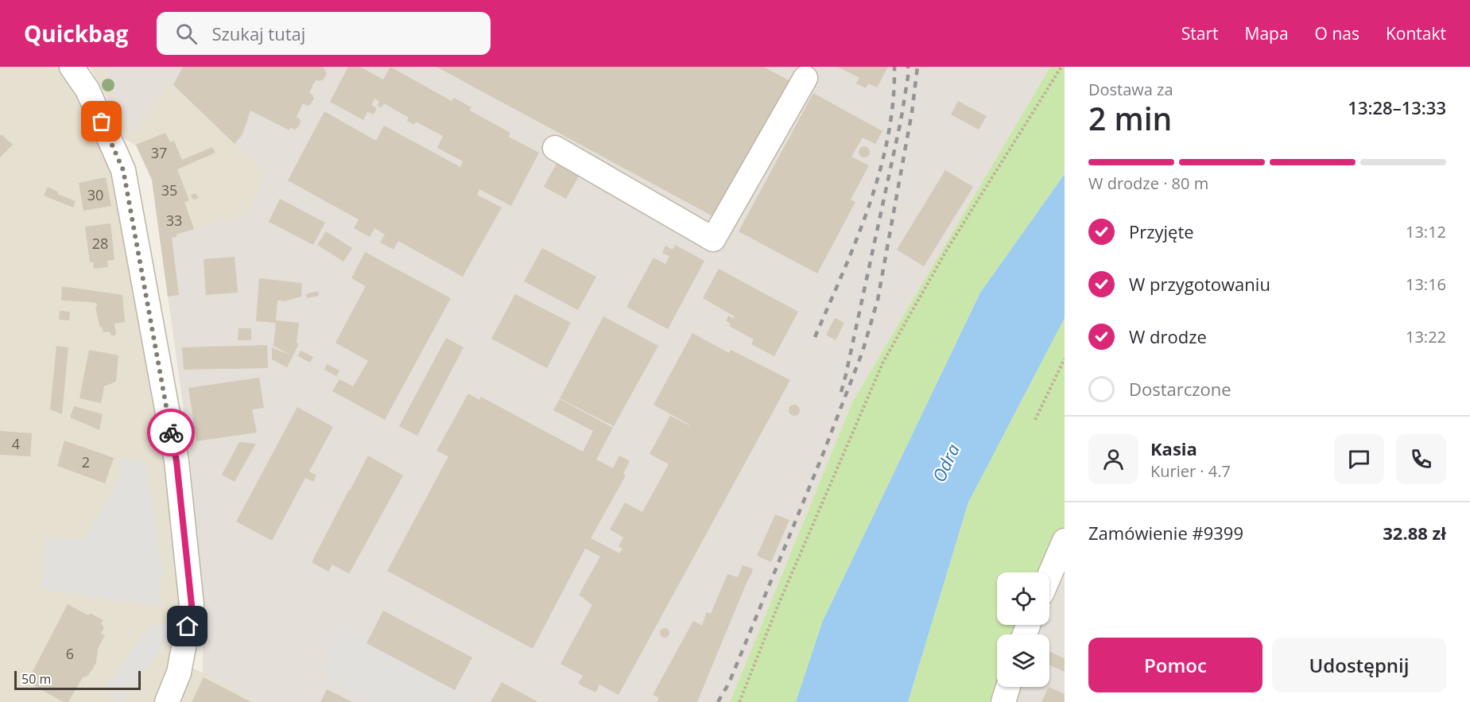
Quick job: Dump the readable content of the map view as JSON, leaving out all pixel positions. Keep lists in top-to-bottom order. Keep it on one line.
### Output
{"water":["Odra"],"house_numbers":["37","35","30","33","28","4","2","6"],"scale_bar":"50 m","page":{"header":"Quickbag","search":"Szukaj tutaj","nav":["Start","Mapa","O nas","Kontakt"],"heading":["2 min","Dostawa za","13:28–13:33"],"panel":["Kasia","Kurier · 4.7","Zamówienie #9399","32.88 zł"],"bar":"W drodze · 80 m","list":[["Przyjęte","13:12"],["W przygotowaniu","13:16"],["W drodze","13:22"],"Dostarczone"],"buttons":["Pomoc","Udostępnij"],"scale":"50 m"}}
